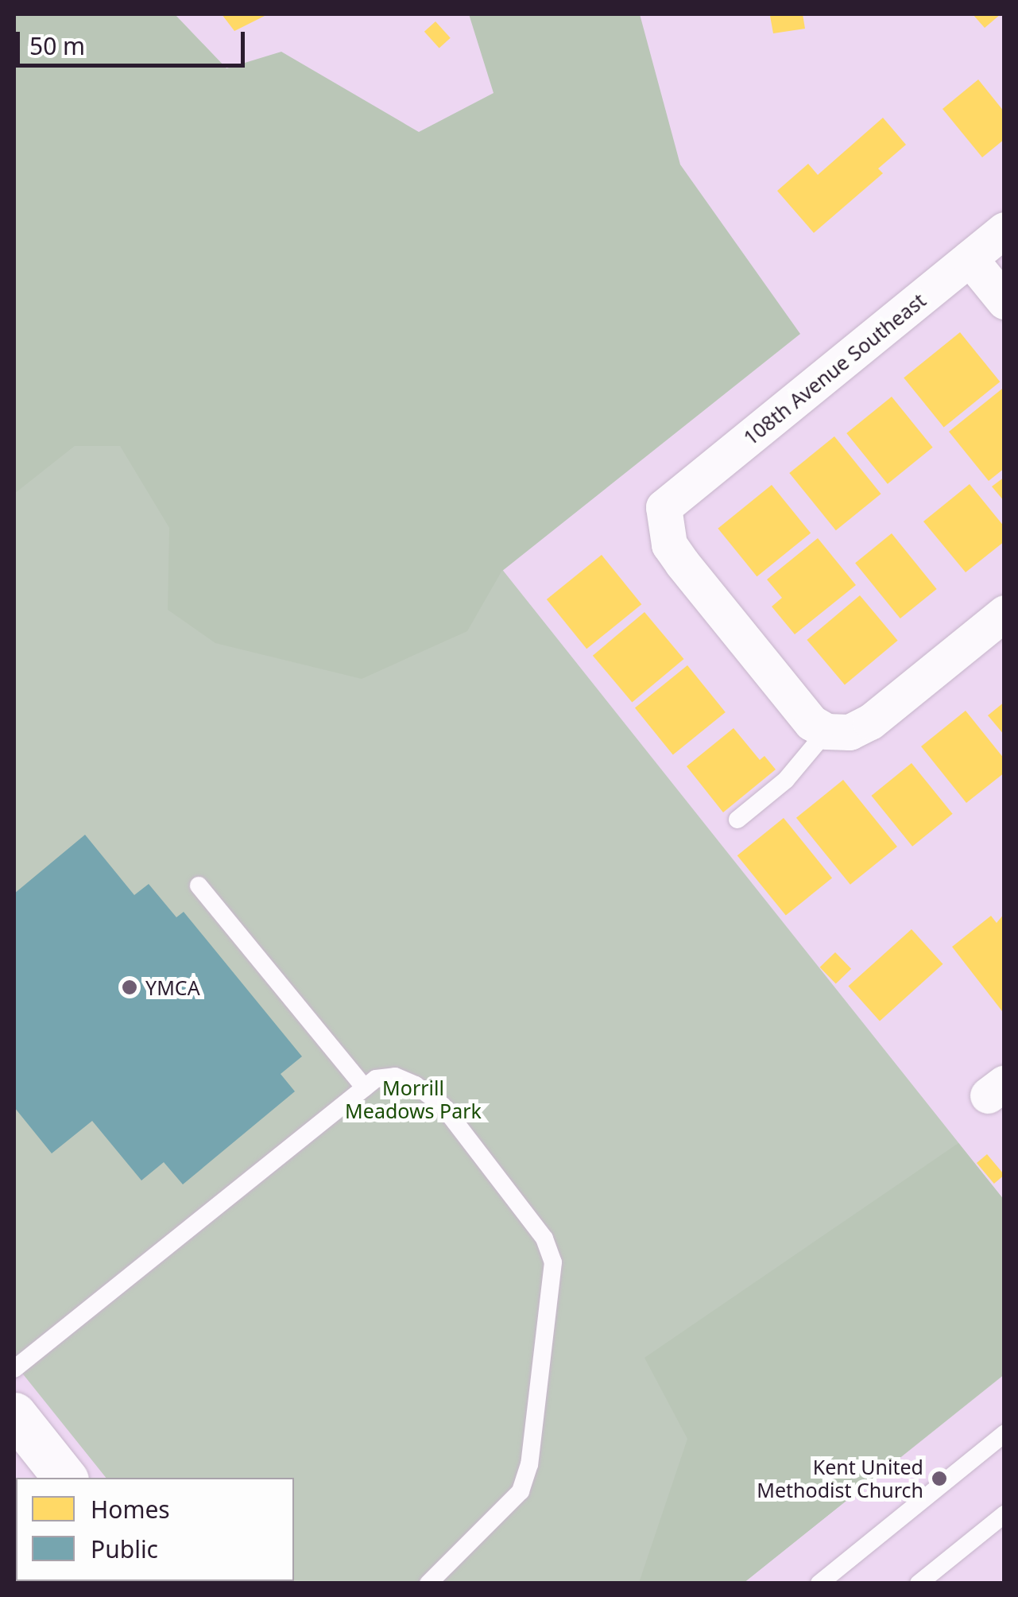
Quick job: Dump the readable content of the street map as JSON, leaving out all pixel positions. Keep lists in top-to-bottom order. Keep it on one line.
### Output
{"streets":{"street":["108th Avenue Southeast"]},"parks":["Morrill Meadows Park"],"places":["YMCA","Kent United Methodist Church"],"legend":["Homes","Public"],"scale_bar":"50 m"}
